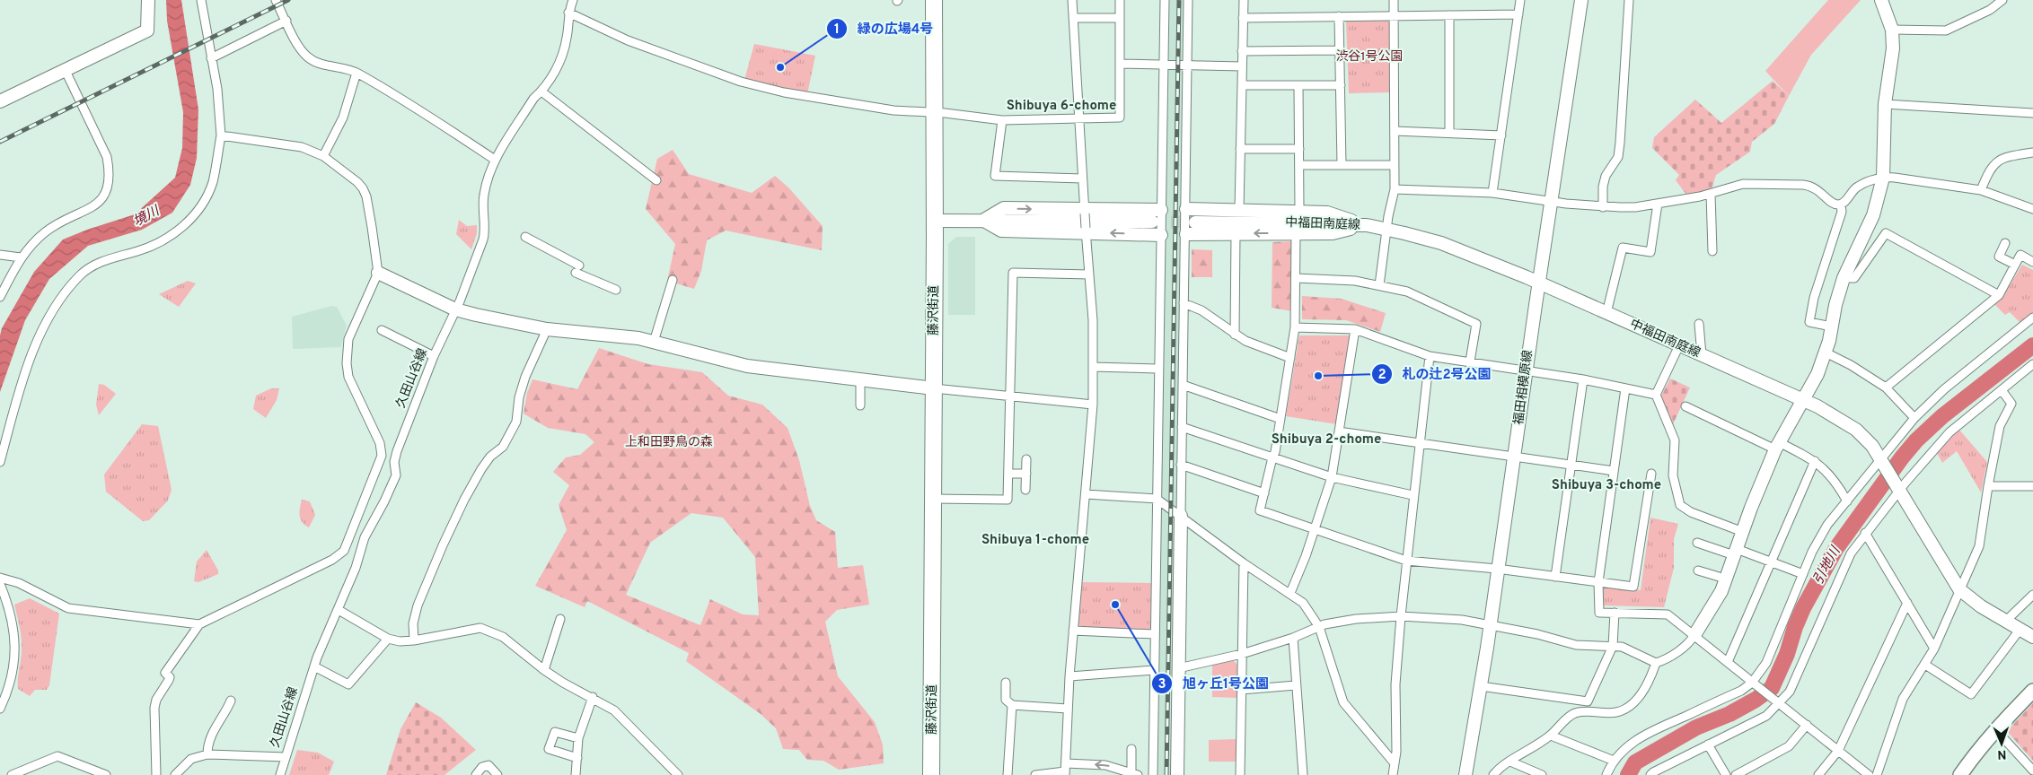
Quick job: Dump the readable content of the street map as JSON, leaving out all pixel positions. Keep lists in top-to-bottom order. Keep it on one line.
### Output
{"streets":{"highway":["藤沢街道"],"street":["中福田南庭線","久田山谷線","福田相模原線"]},"crossings":[["中福田南庭線","福田相模原線"]],"districts":["Shibuya 6-chome","Shibuya 2-chome","Shibuya 3-chome","Shibuya 1-chome"],"water":["境川","引地川"],"parks":["渋谷1号公園","上和田野鳥の森"],"places":["緑の広場4号","札の辻2号公園","旭ヶ丘1号公園"],"north":"bottom"}
